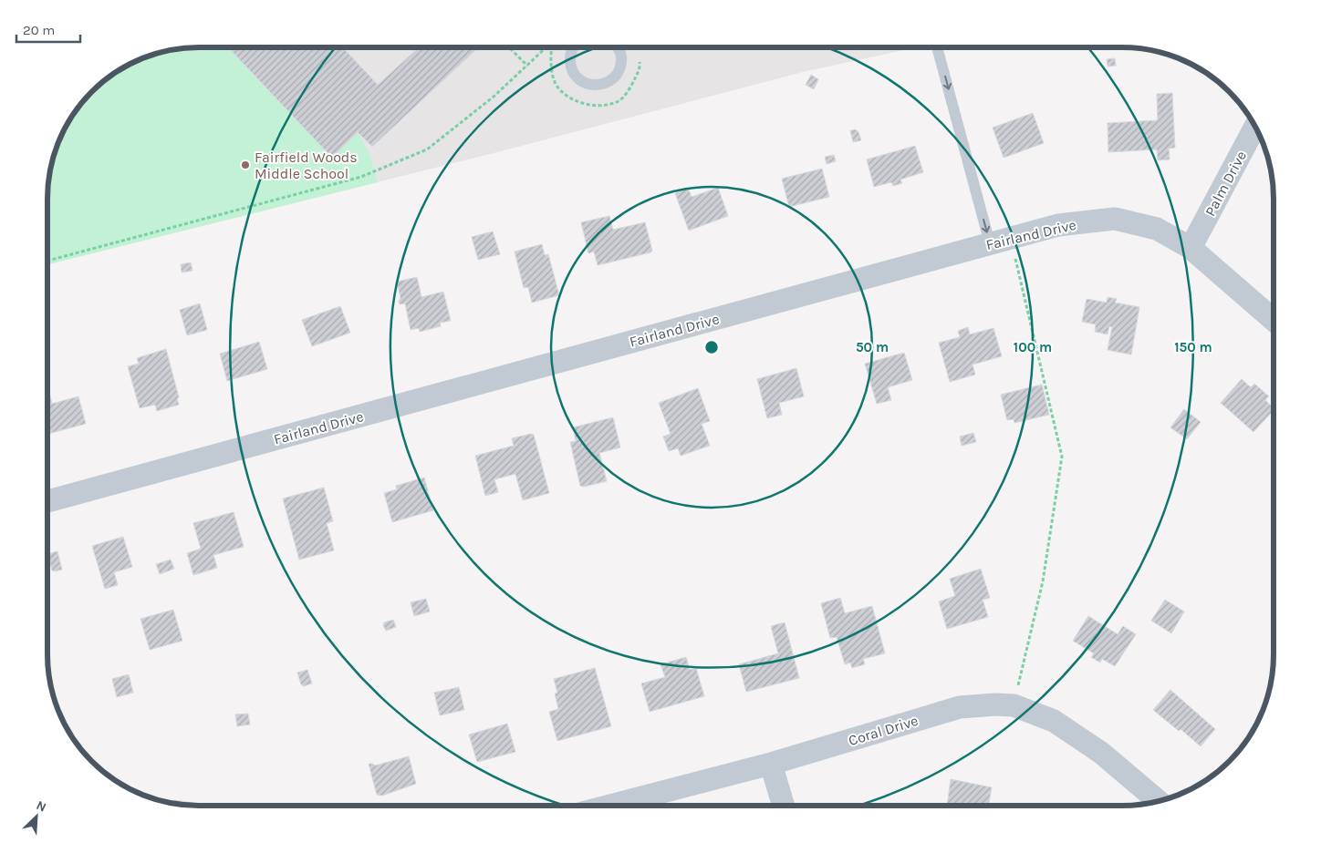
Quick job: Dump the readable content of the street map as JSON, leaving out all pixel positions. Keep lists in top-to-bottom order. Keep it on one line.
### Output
{"streets":{"street":["Palm Drive","Fairland Drive","Coral Drive"]},"crossings":[["Palm Drive","Fairland Drive"]],"places":["Fairfield Woods Middle School"],"scale_bar":"20 m","north":"top right","rings":["50 m","100 m","150 m"]}
